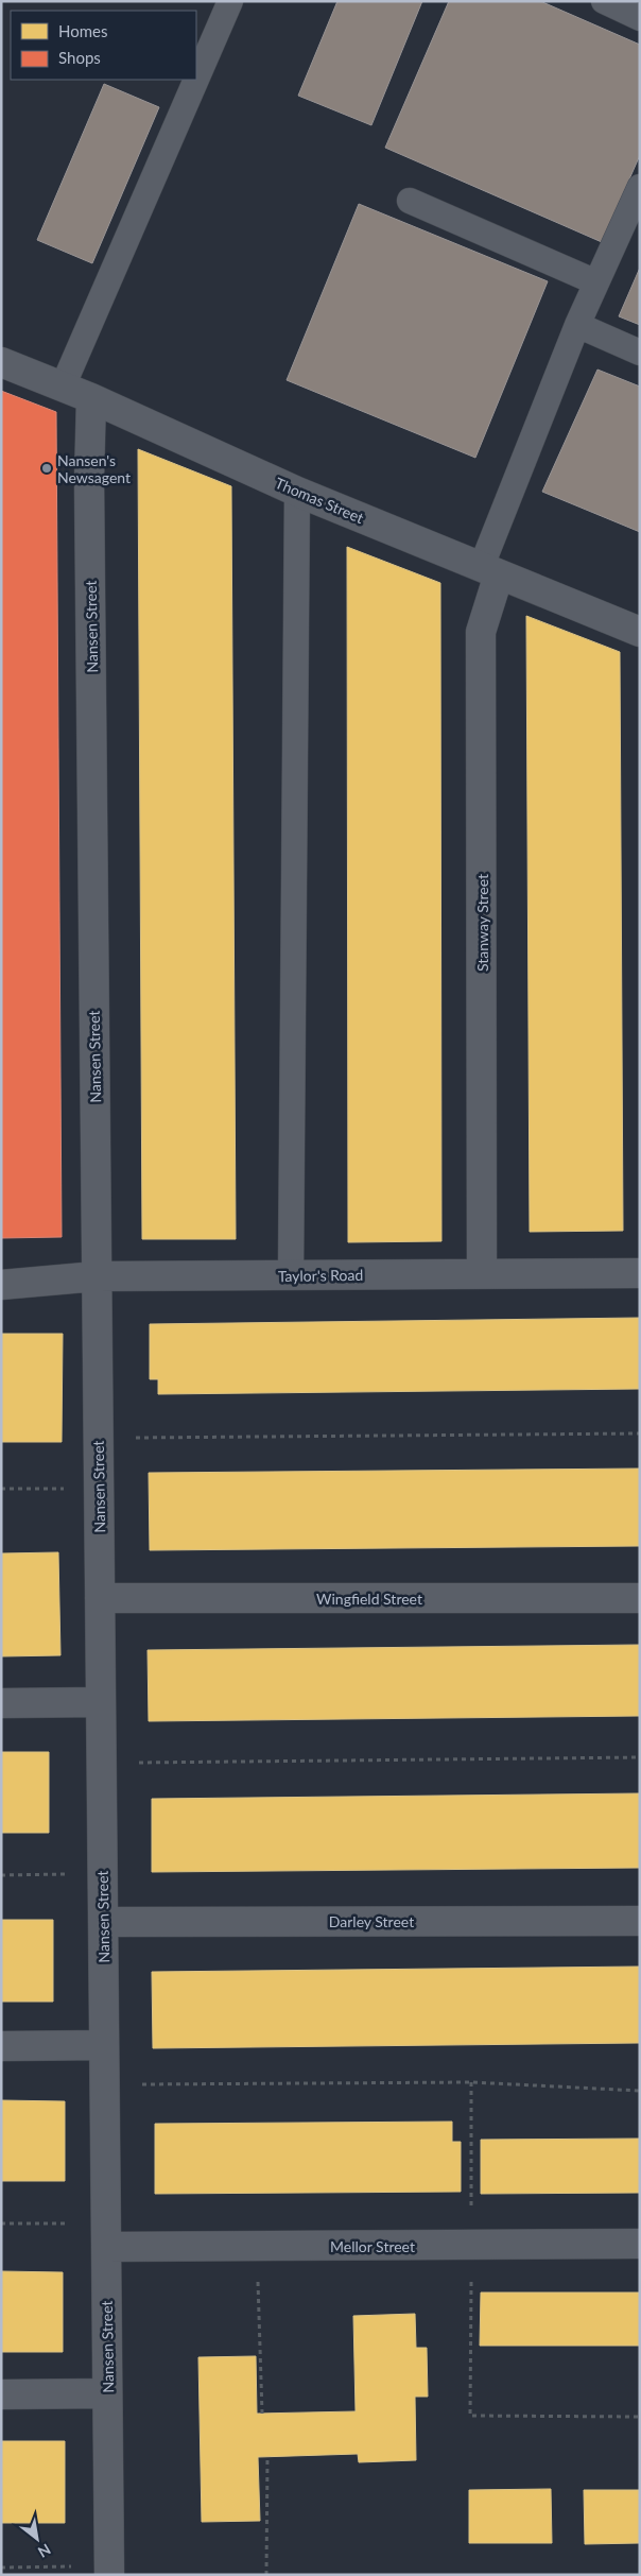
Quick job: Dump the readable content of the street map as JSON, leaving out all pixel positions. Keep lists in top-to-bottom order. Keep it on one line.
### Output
{"streets":{"street":["Thomas Street","Nansen Street","Stanway Street","Taylor's Road","Wingfield Street","Darley Street","Mellor Street"]},"crossings":[["Thomas Street","Nansen Street"],["Thomas Street","Stanway Street"],["Nansen Street","Taylor's Road"],["Nansen Street","Wingfield Street"],["Nansen Street","Darley Street"],["Nansen Street","Mellor Street"],["Stanway Street","Taylor's Road"]],"places":["Nansen's Newsagent"],"legend":["Homes","Shops"],"north":"bottom right"}
